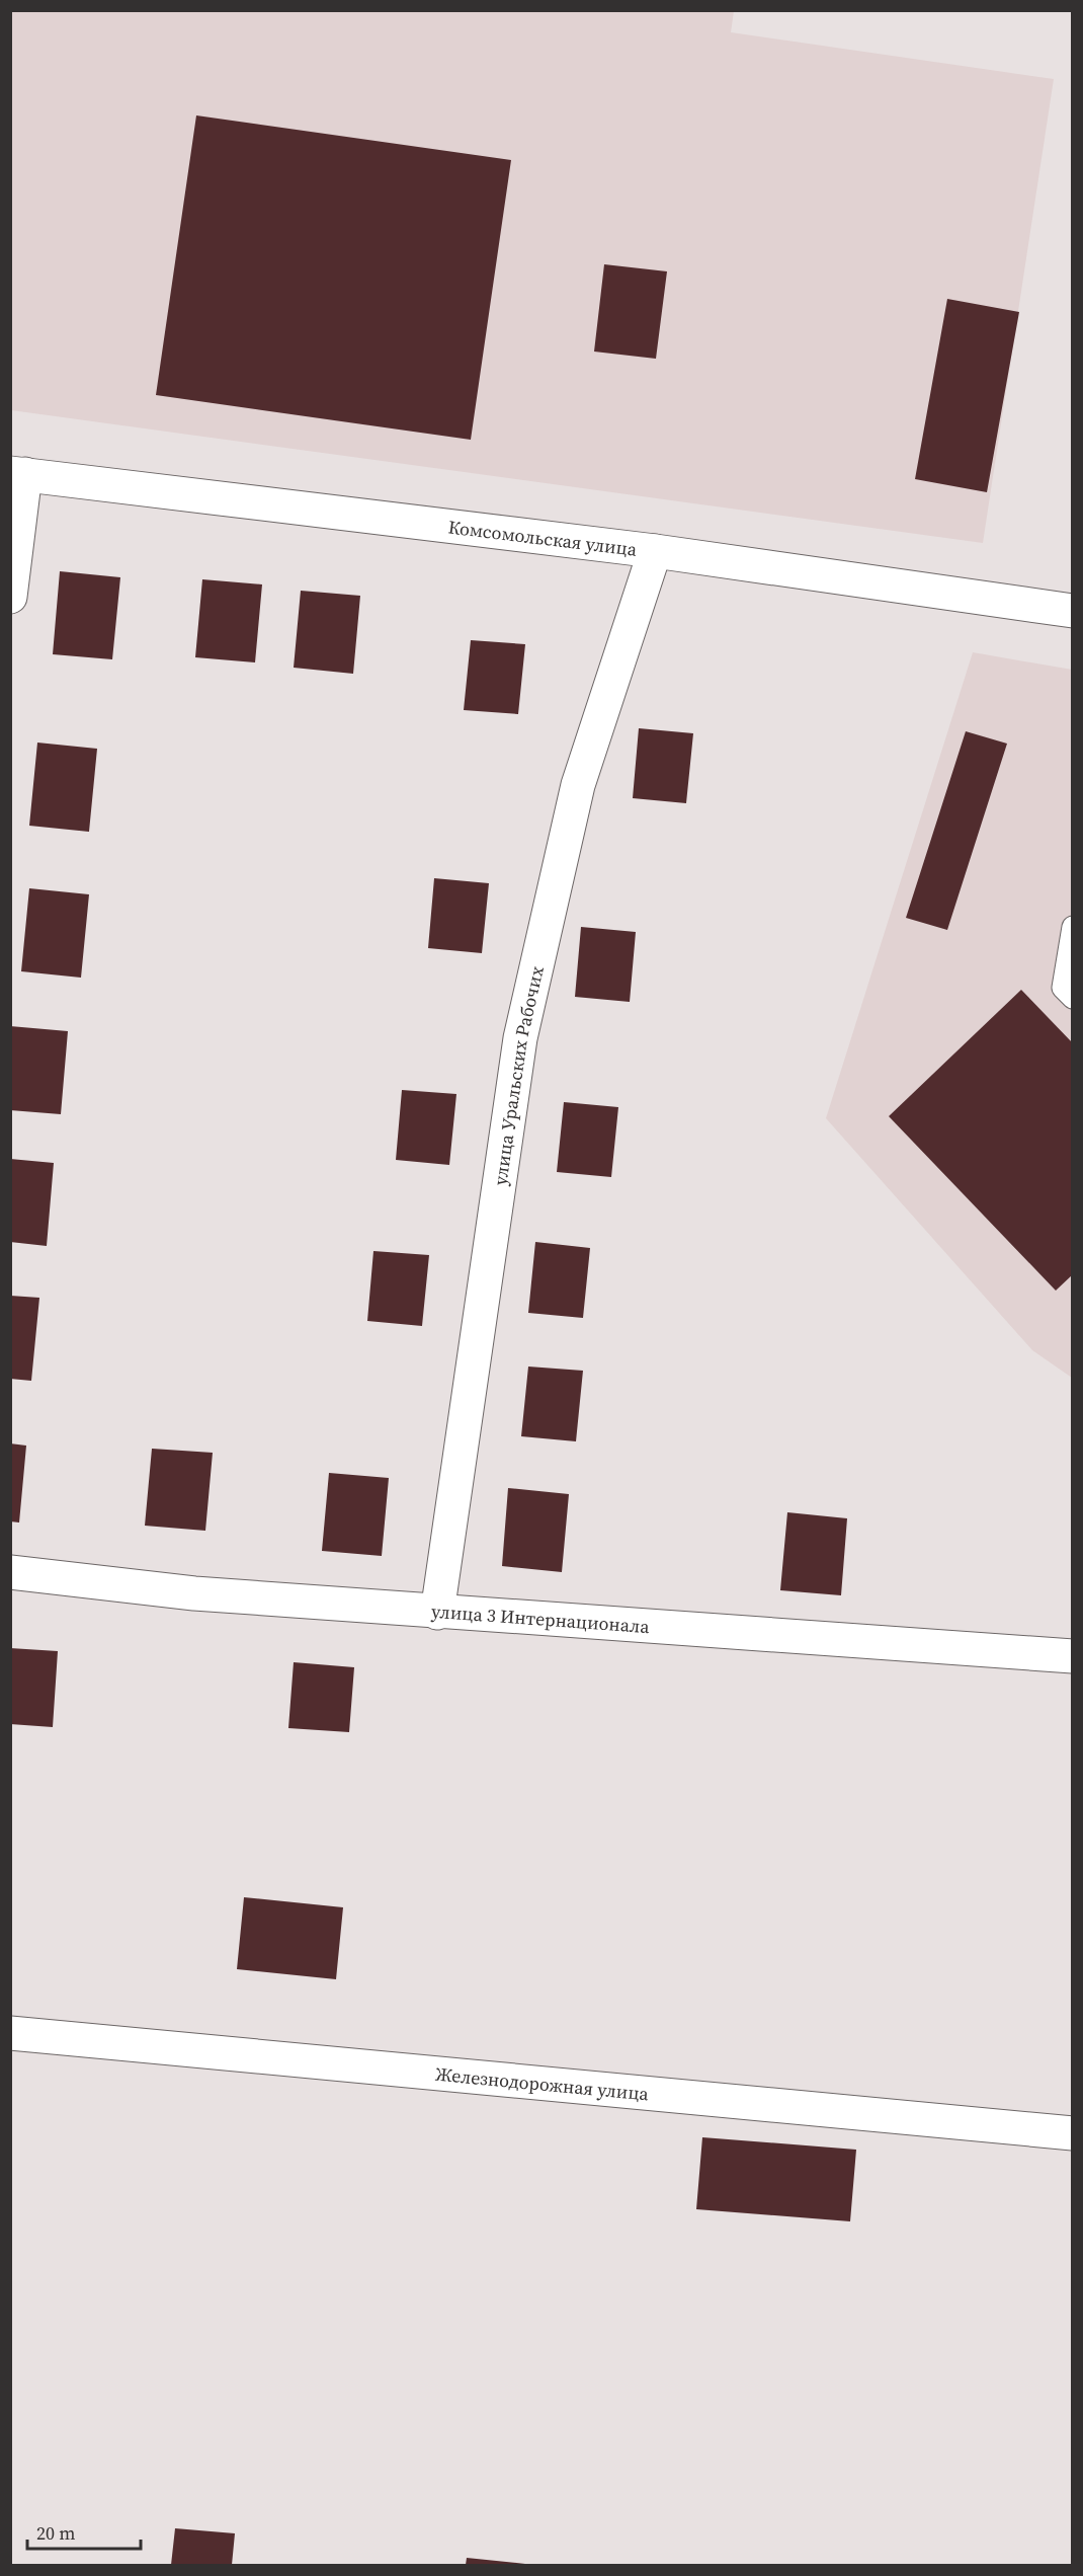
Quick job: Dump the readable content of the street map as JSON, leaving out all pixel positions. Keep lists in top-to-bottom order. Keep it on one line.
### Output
{"streets":{"street":["Комсомольская улица","улица Уральских Рабочих","улица 3 Интернационала","Железнодорожная улица"]},"crossings":[["Комсомольская улица","улица Уральских Рабочих"],["улица Уральских Рабочих","улица 3 Интернационала"]],"scale_bar":"20 m"}
